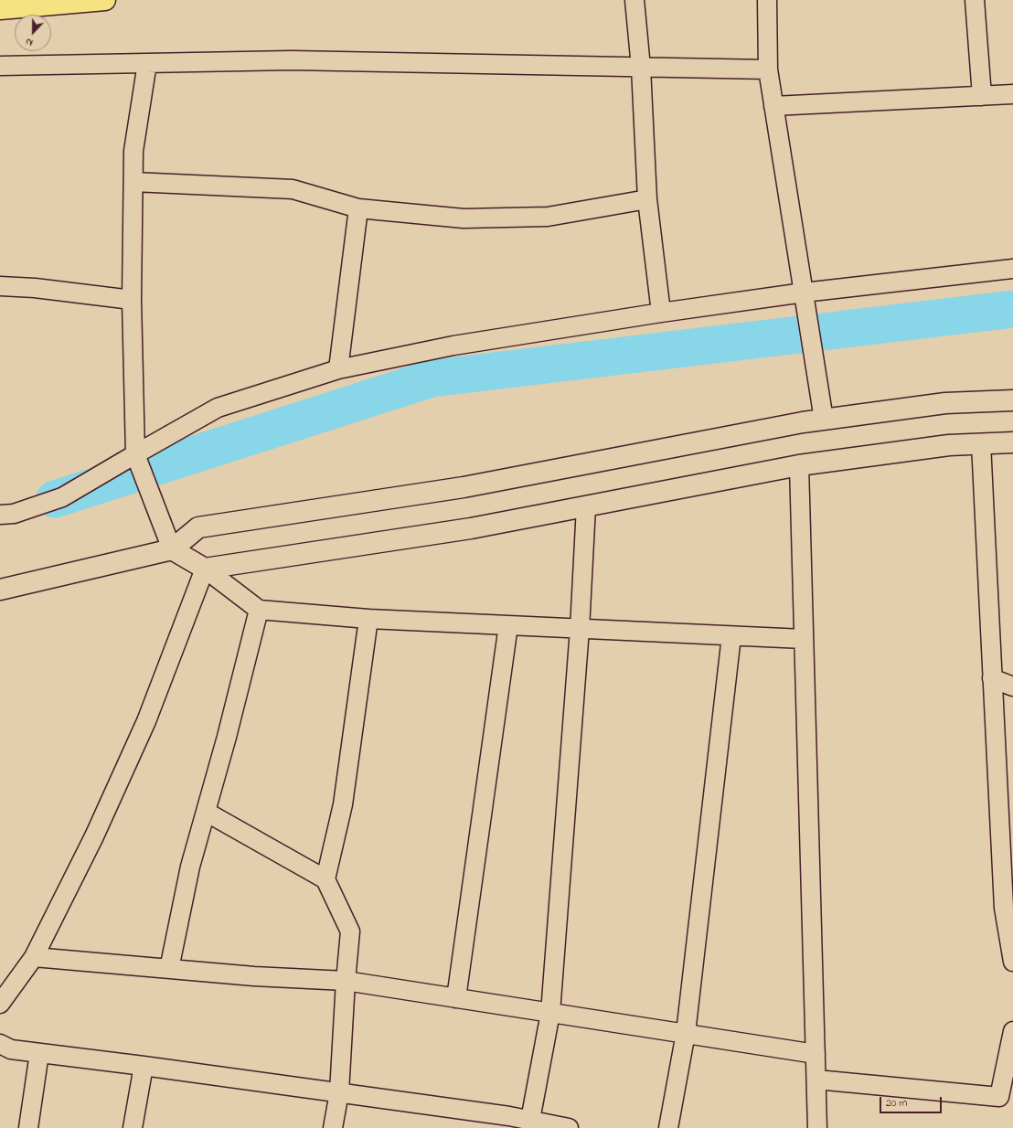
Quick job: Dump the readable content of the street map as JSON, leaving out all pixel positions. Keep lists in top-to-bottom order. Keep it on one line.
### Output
{"scale_bar":"20 m","north":"bottom"}
